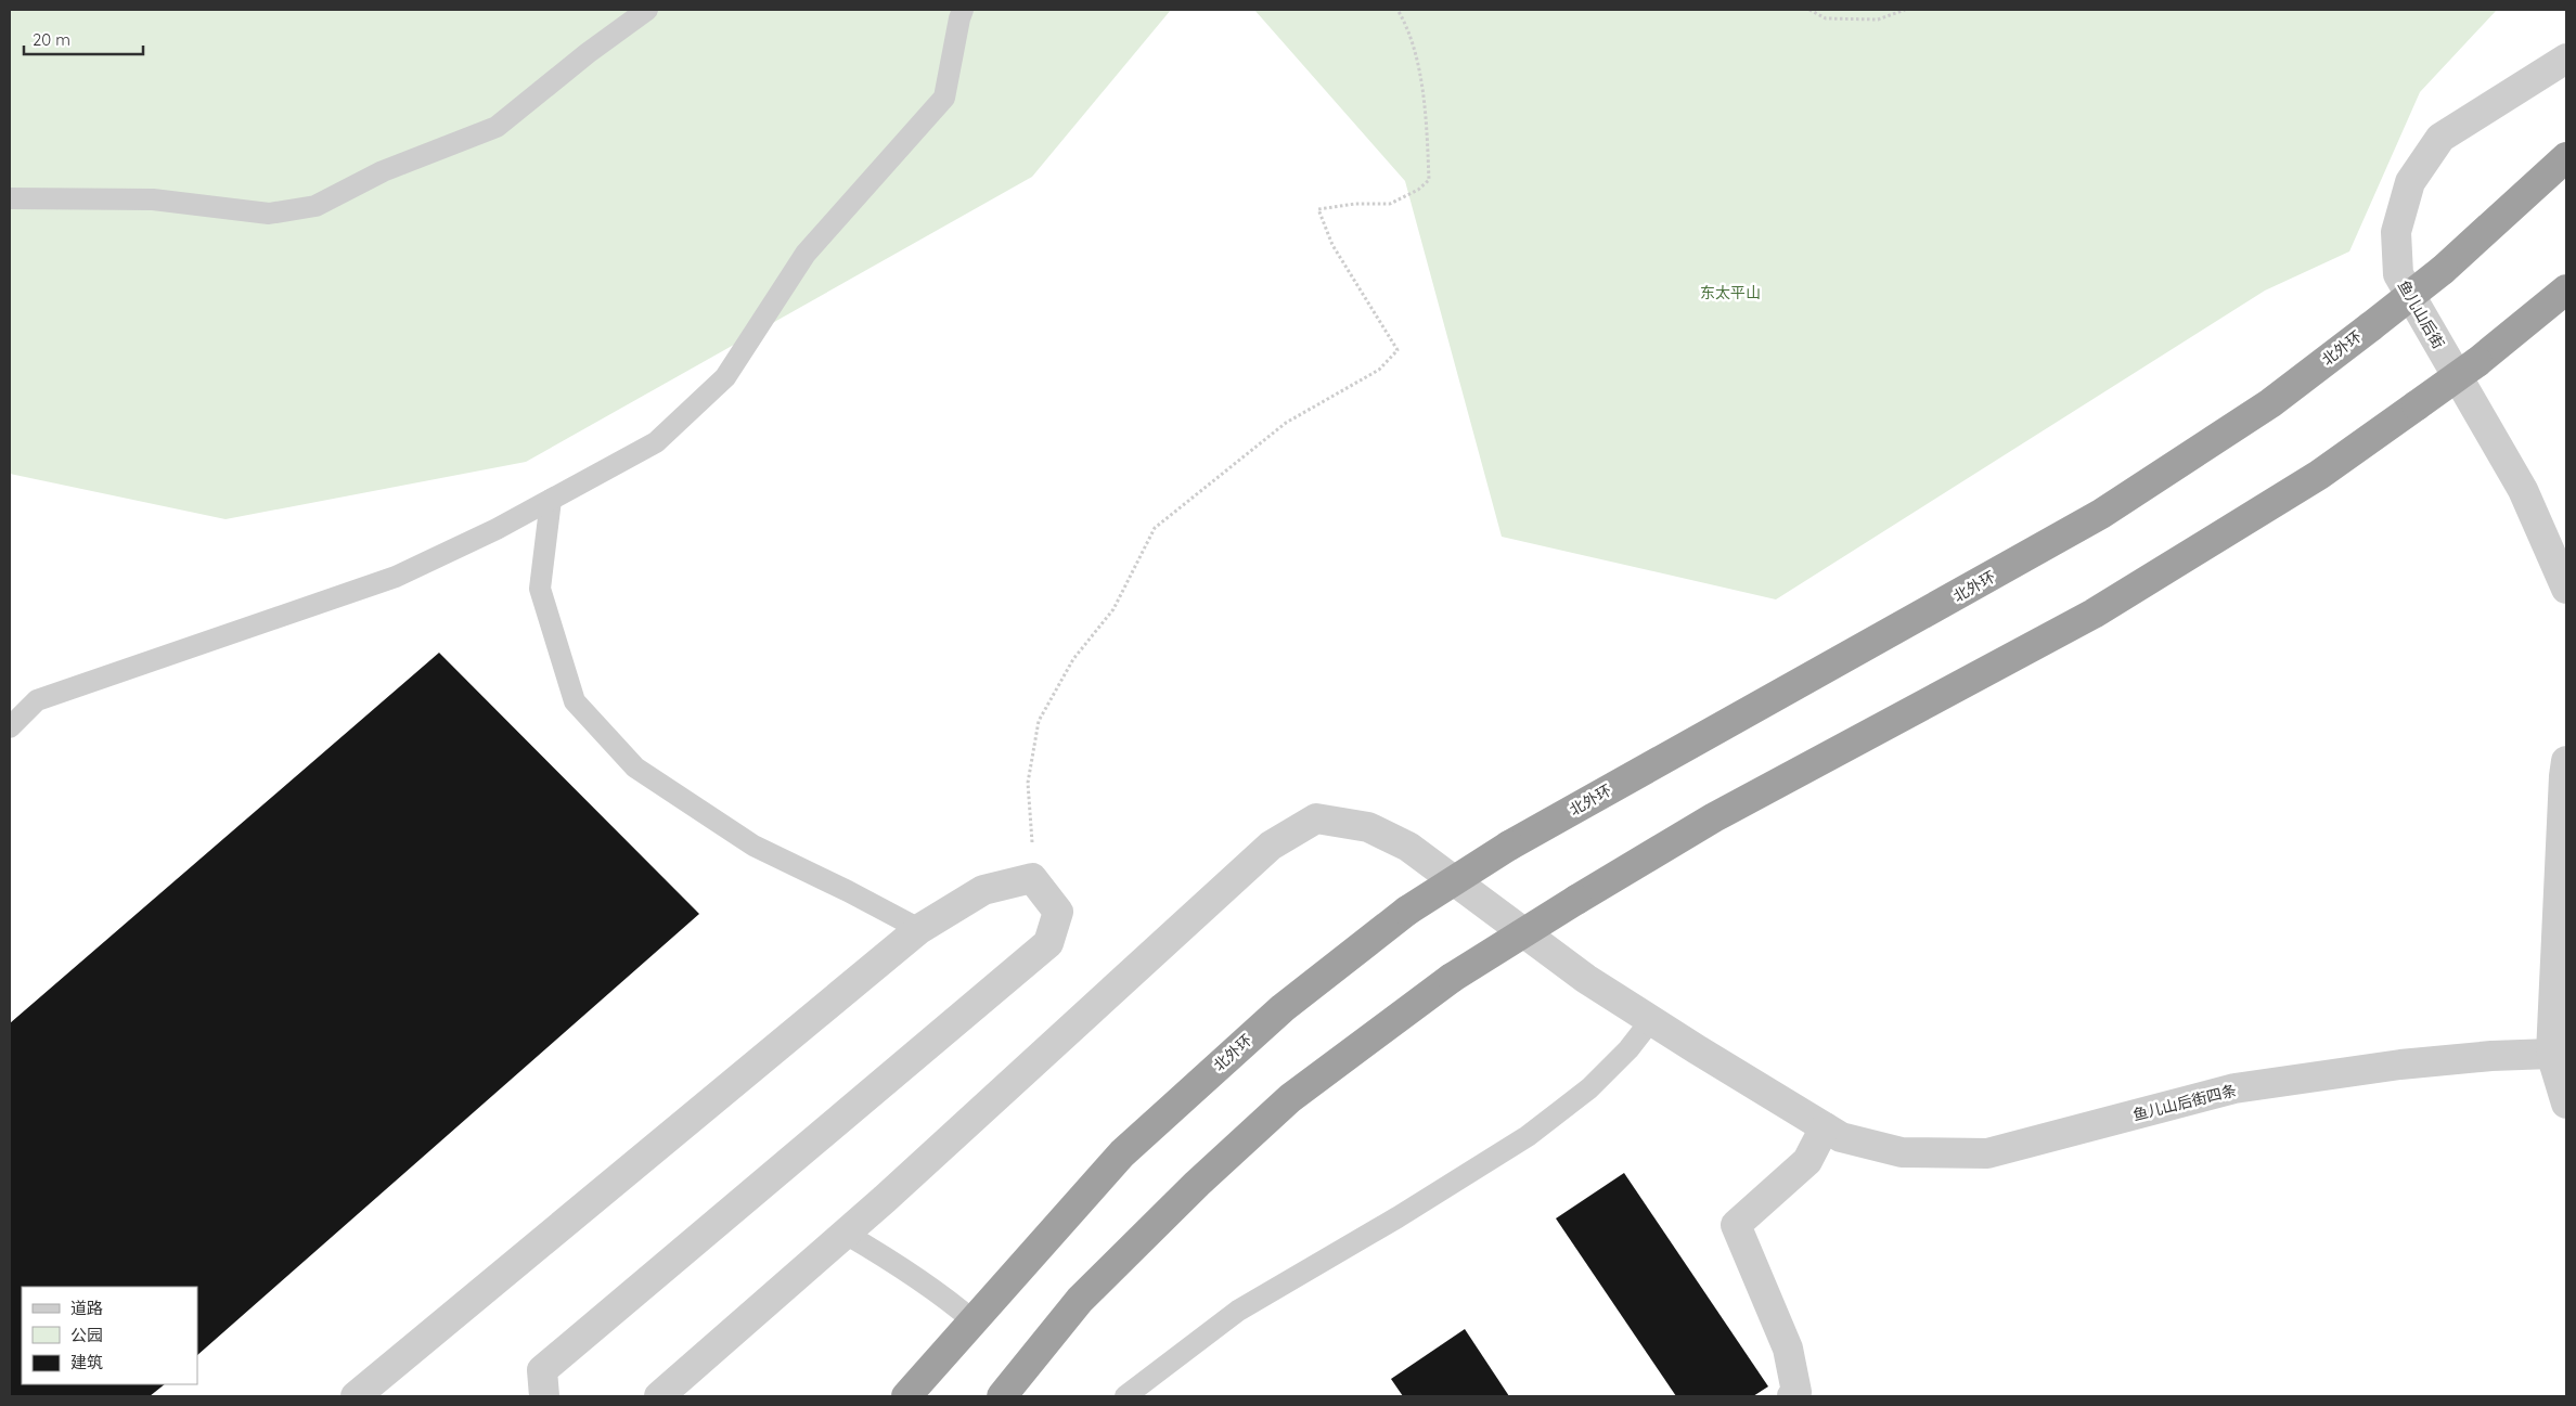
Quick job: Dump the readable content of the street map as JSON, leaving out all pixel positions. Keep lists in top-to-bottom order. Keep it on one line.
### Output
{"streets":{"highway":["北外环"],"street":["鱼儿山后街","鱼儿山后街四条"]},"parks":["东太平山"],"legend":["道路","公园","建筑"],"scale_bar":"20 m"}
